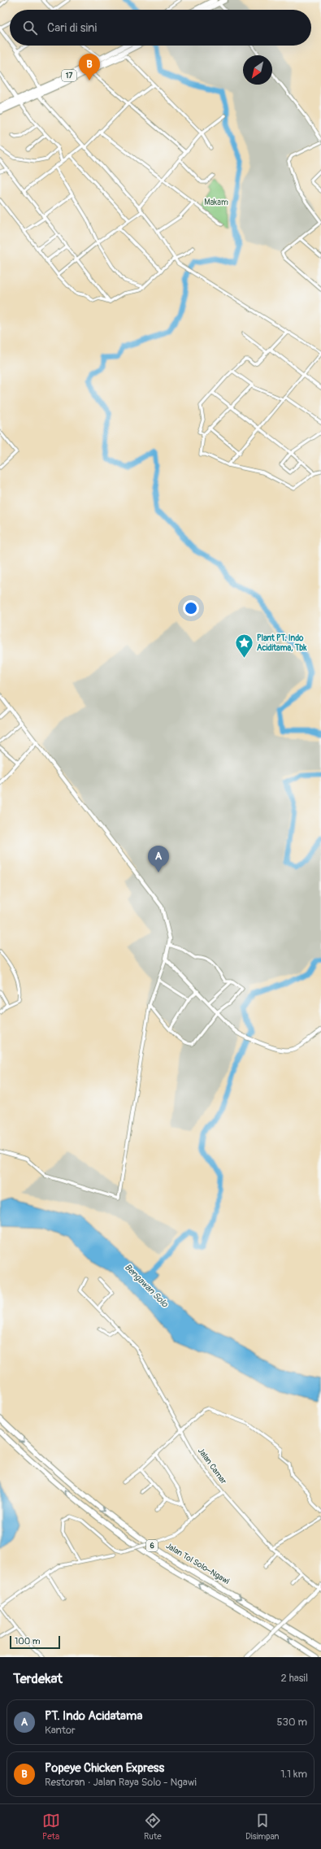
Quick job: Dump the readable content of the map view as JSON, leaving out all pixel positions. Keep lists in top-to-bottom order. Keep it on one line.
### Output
{"streets":{"highway":["17","6","Jalan Tol Solo–Ngawi"],"street":["Jalan Camar"]},"water":["Bengawan Solo"],"parks":["Makam"],"places":{"place":["Plant PT. Indo Aciditama, Tbk"]},"scale_bar":"100 m","north":"bottom left","page":{"search":"Cari di sini","pins":["B","A"],"scale":"100 m","heading":["Terdekat","2 hasil"],"list":[{"mark":"A","name":"PT. Indo Acidatama","note":"Kantor","value":"530 m"},{"mark":"B","name":"Popeye Chicken Express","note":"Restoran · Jalan Raya Solo - Ngawi","value":"1.1 km"}],"nav":["Peta","Rute","Disimpan"]}}
